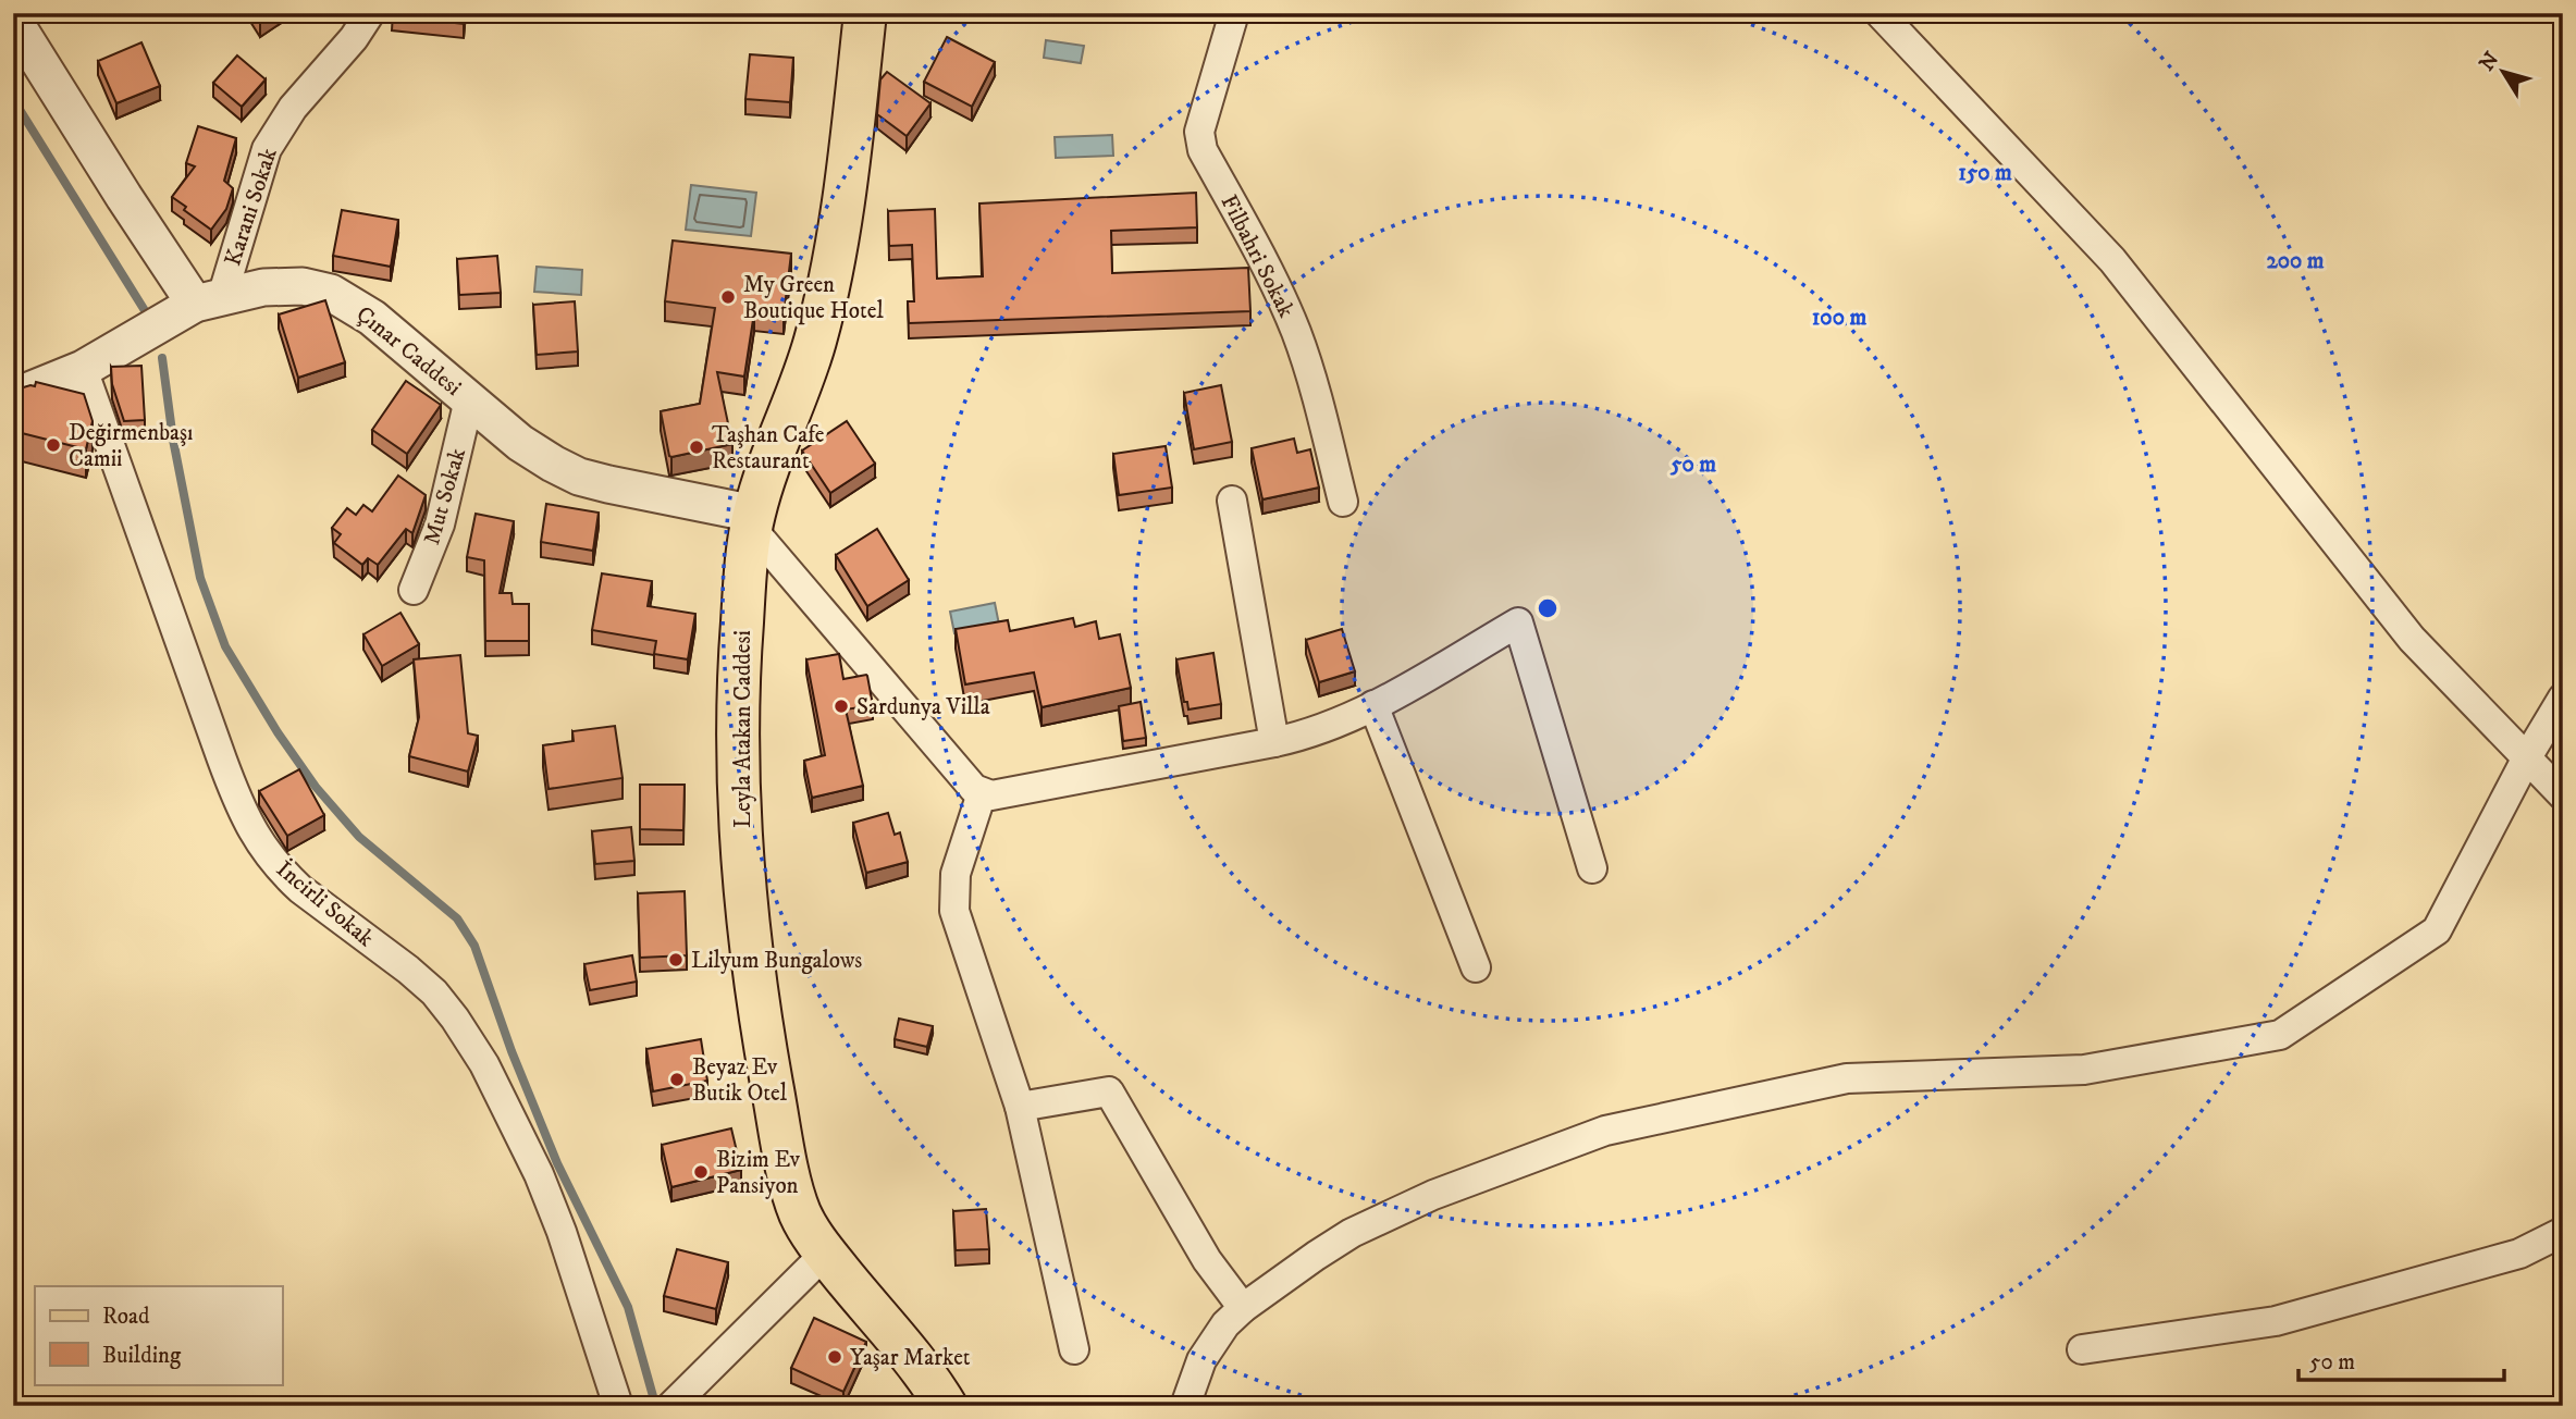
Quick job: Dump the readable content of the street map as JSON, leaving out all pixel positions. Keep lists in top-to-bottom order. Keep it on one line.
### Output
{"streets":{"main road":["Leyla Atakan Caddesi"],"street":["Karani Sokak","Filbahri Sokak","Çınar Caddesi","Mut Sokak","İncirli Sokak"]},"crossings":[["Karani Sokak","Çınar Caddesi"],["Çınar Caddesi","Mut Sokak"],["Çınar Caddesi","Leyla Atakan Caddesi"],["Çınar Caddesi","İncirli Sokak"]],"places":["My Green Boutique Hotel","Değirmenbaşı Camii","Taşhan Cafe Restaurant","Sardunya Villa","Lilyum Bungalows","Beyaz Ev Butik Otel","Bizim Ev Pansiyon","Yaşar Market"],"legend":["Road","Building"],"scale_bar":"50 m","north":"top left","rings":["150 m","200 m","100 m","50 m"]}
